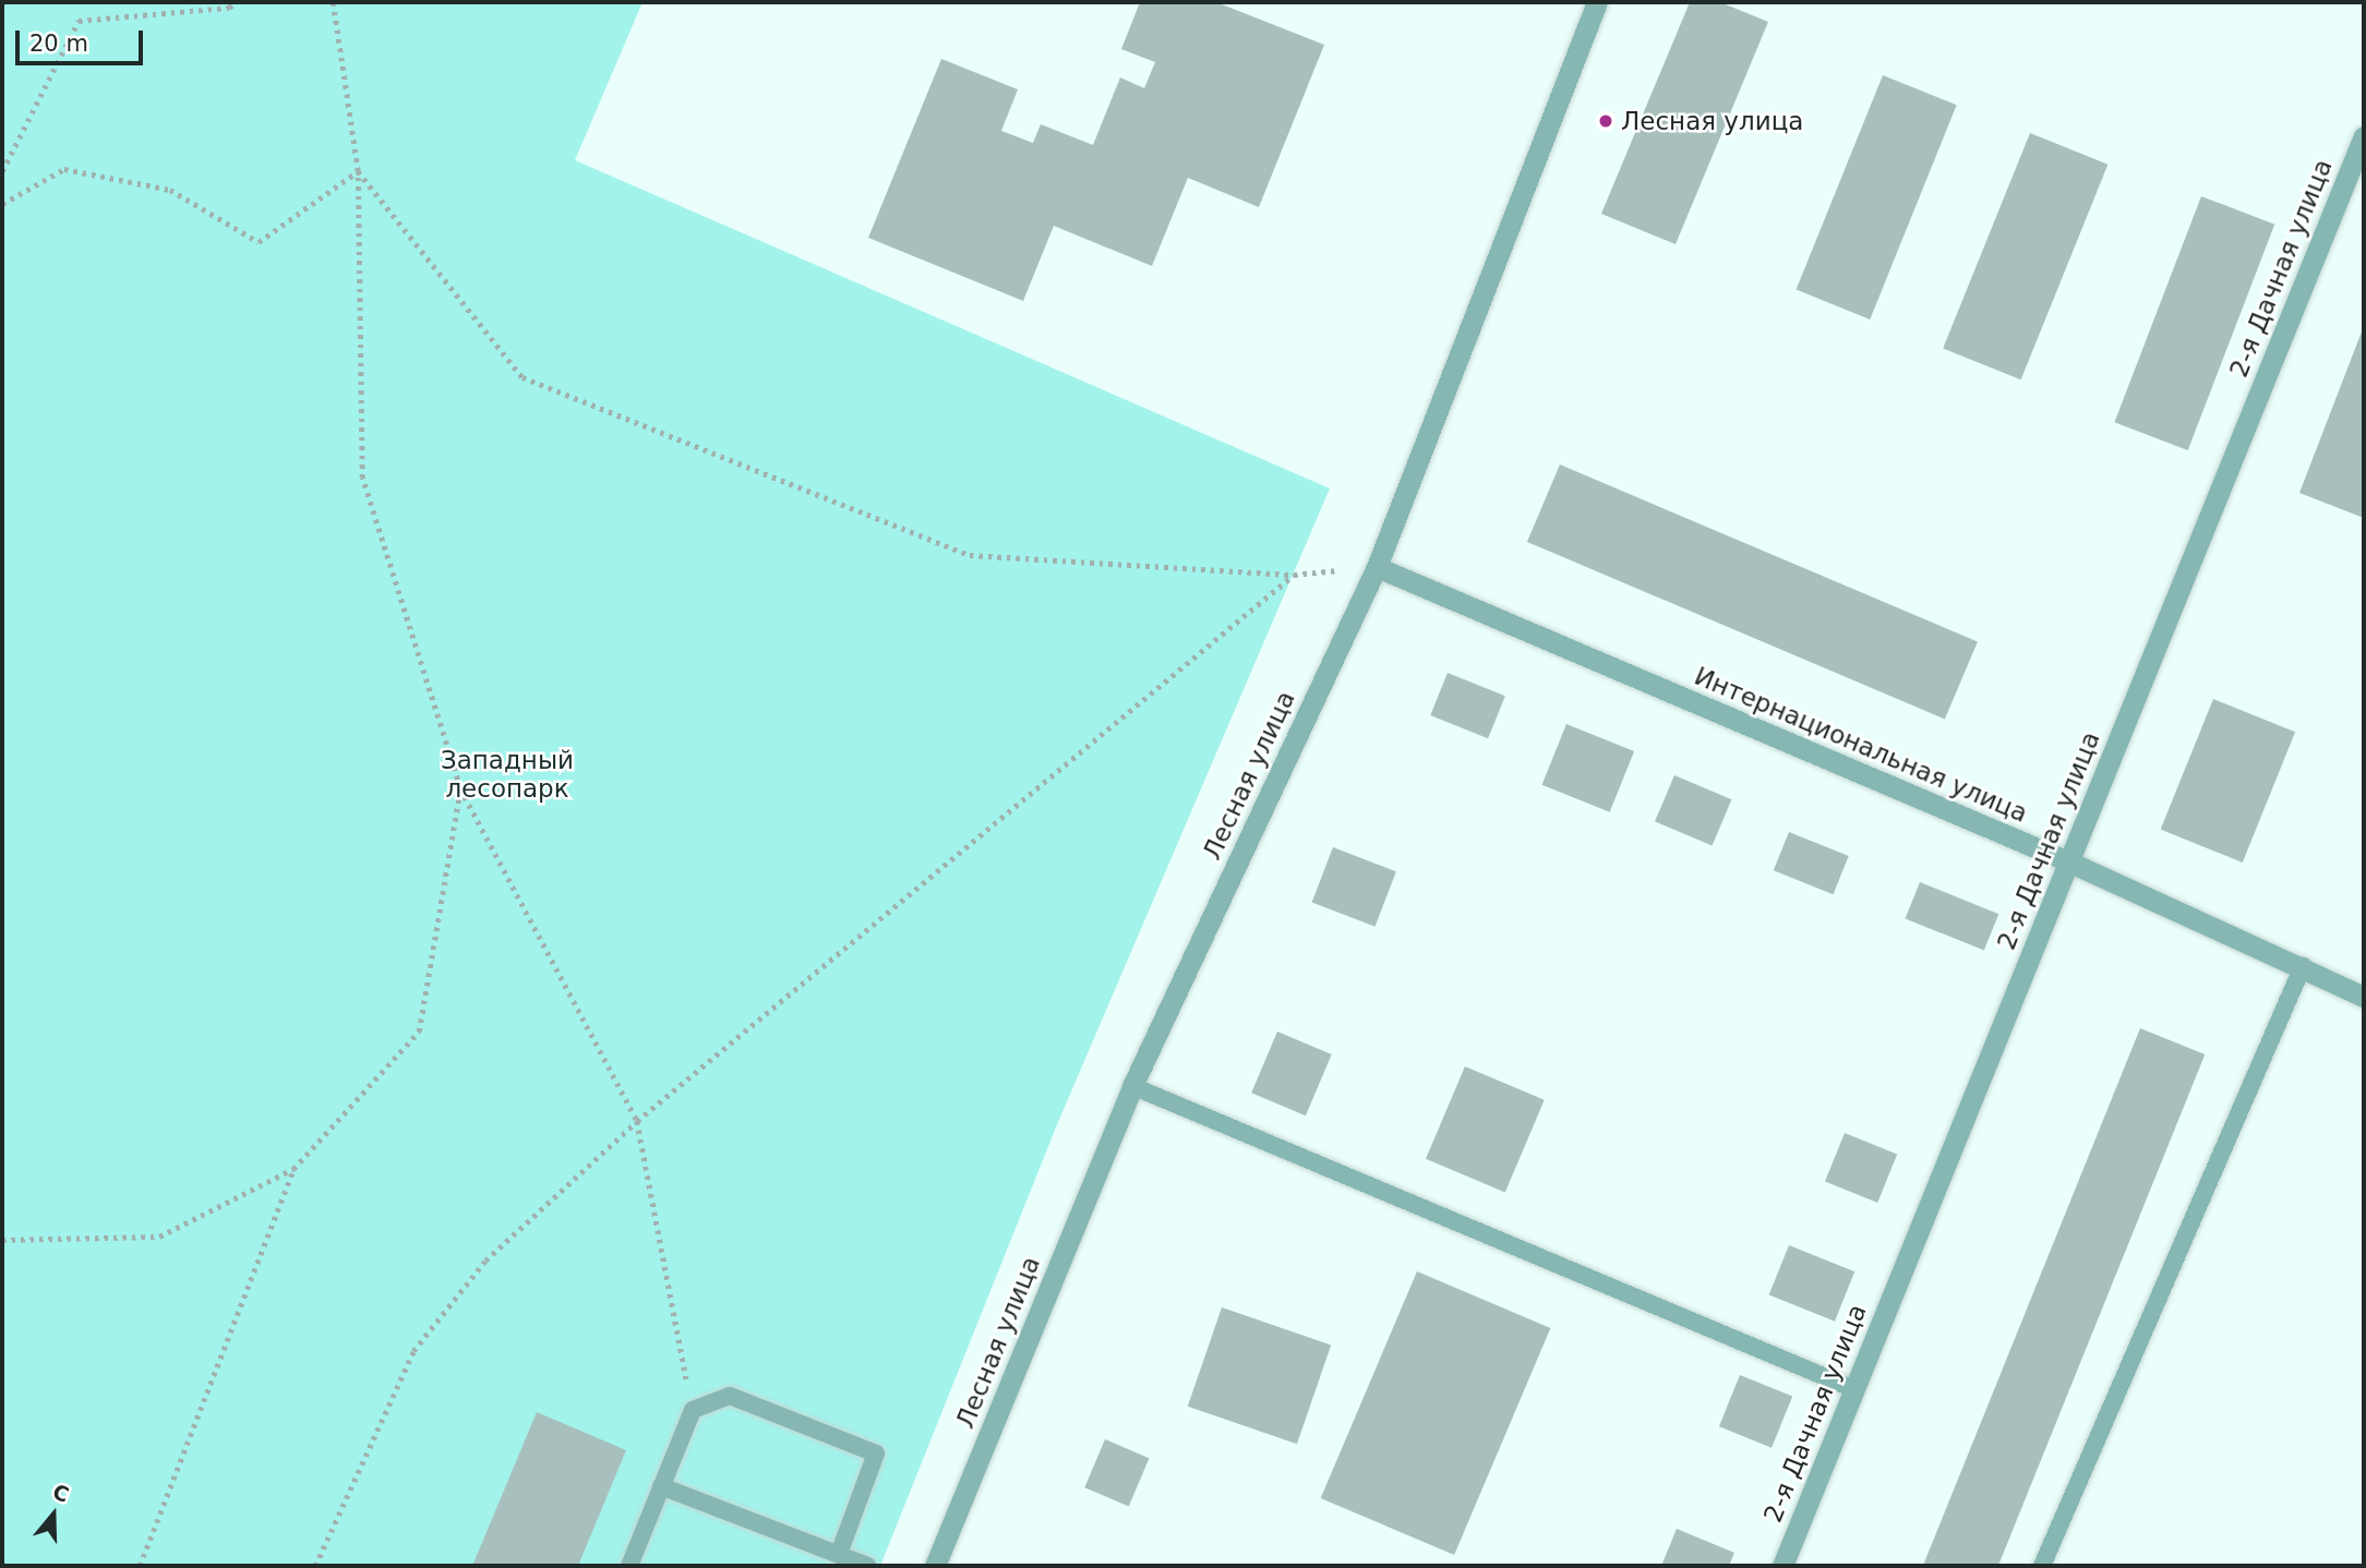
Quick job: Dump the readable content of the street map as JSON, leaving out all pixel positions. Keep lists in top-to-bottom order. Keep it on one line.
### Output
{"streets":{"street":["2-я Дачная улица","Интернациональная улица","Лесная улица"]},"crossings":[["2-я Дачная улица","Интернациональная улица"],["Интернациональная улица","Лесная улица"]],"parks":["Западный лесопарк"],"places":["Лесная улица"],"scale_bar":"20 m","north":"top"}
